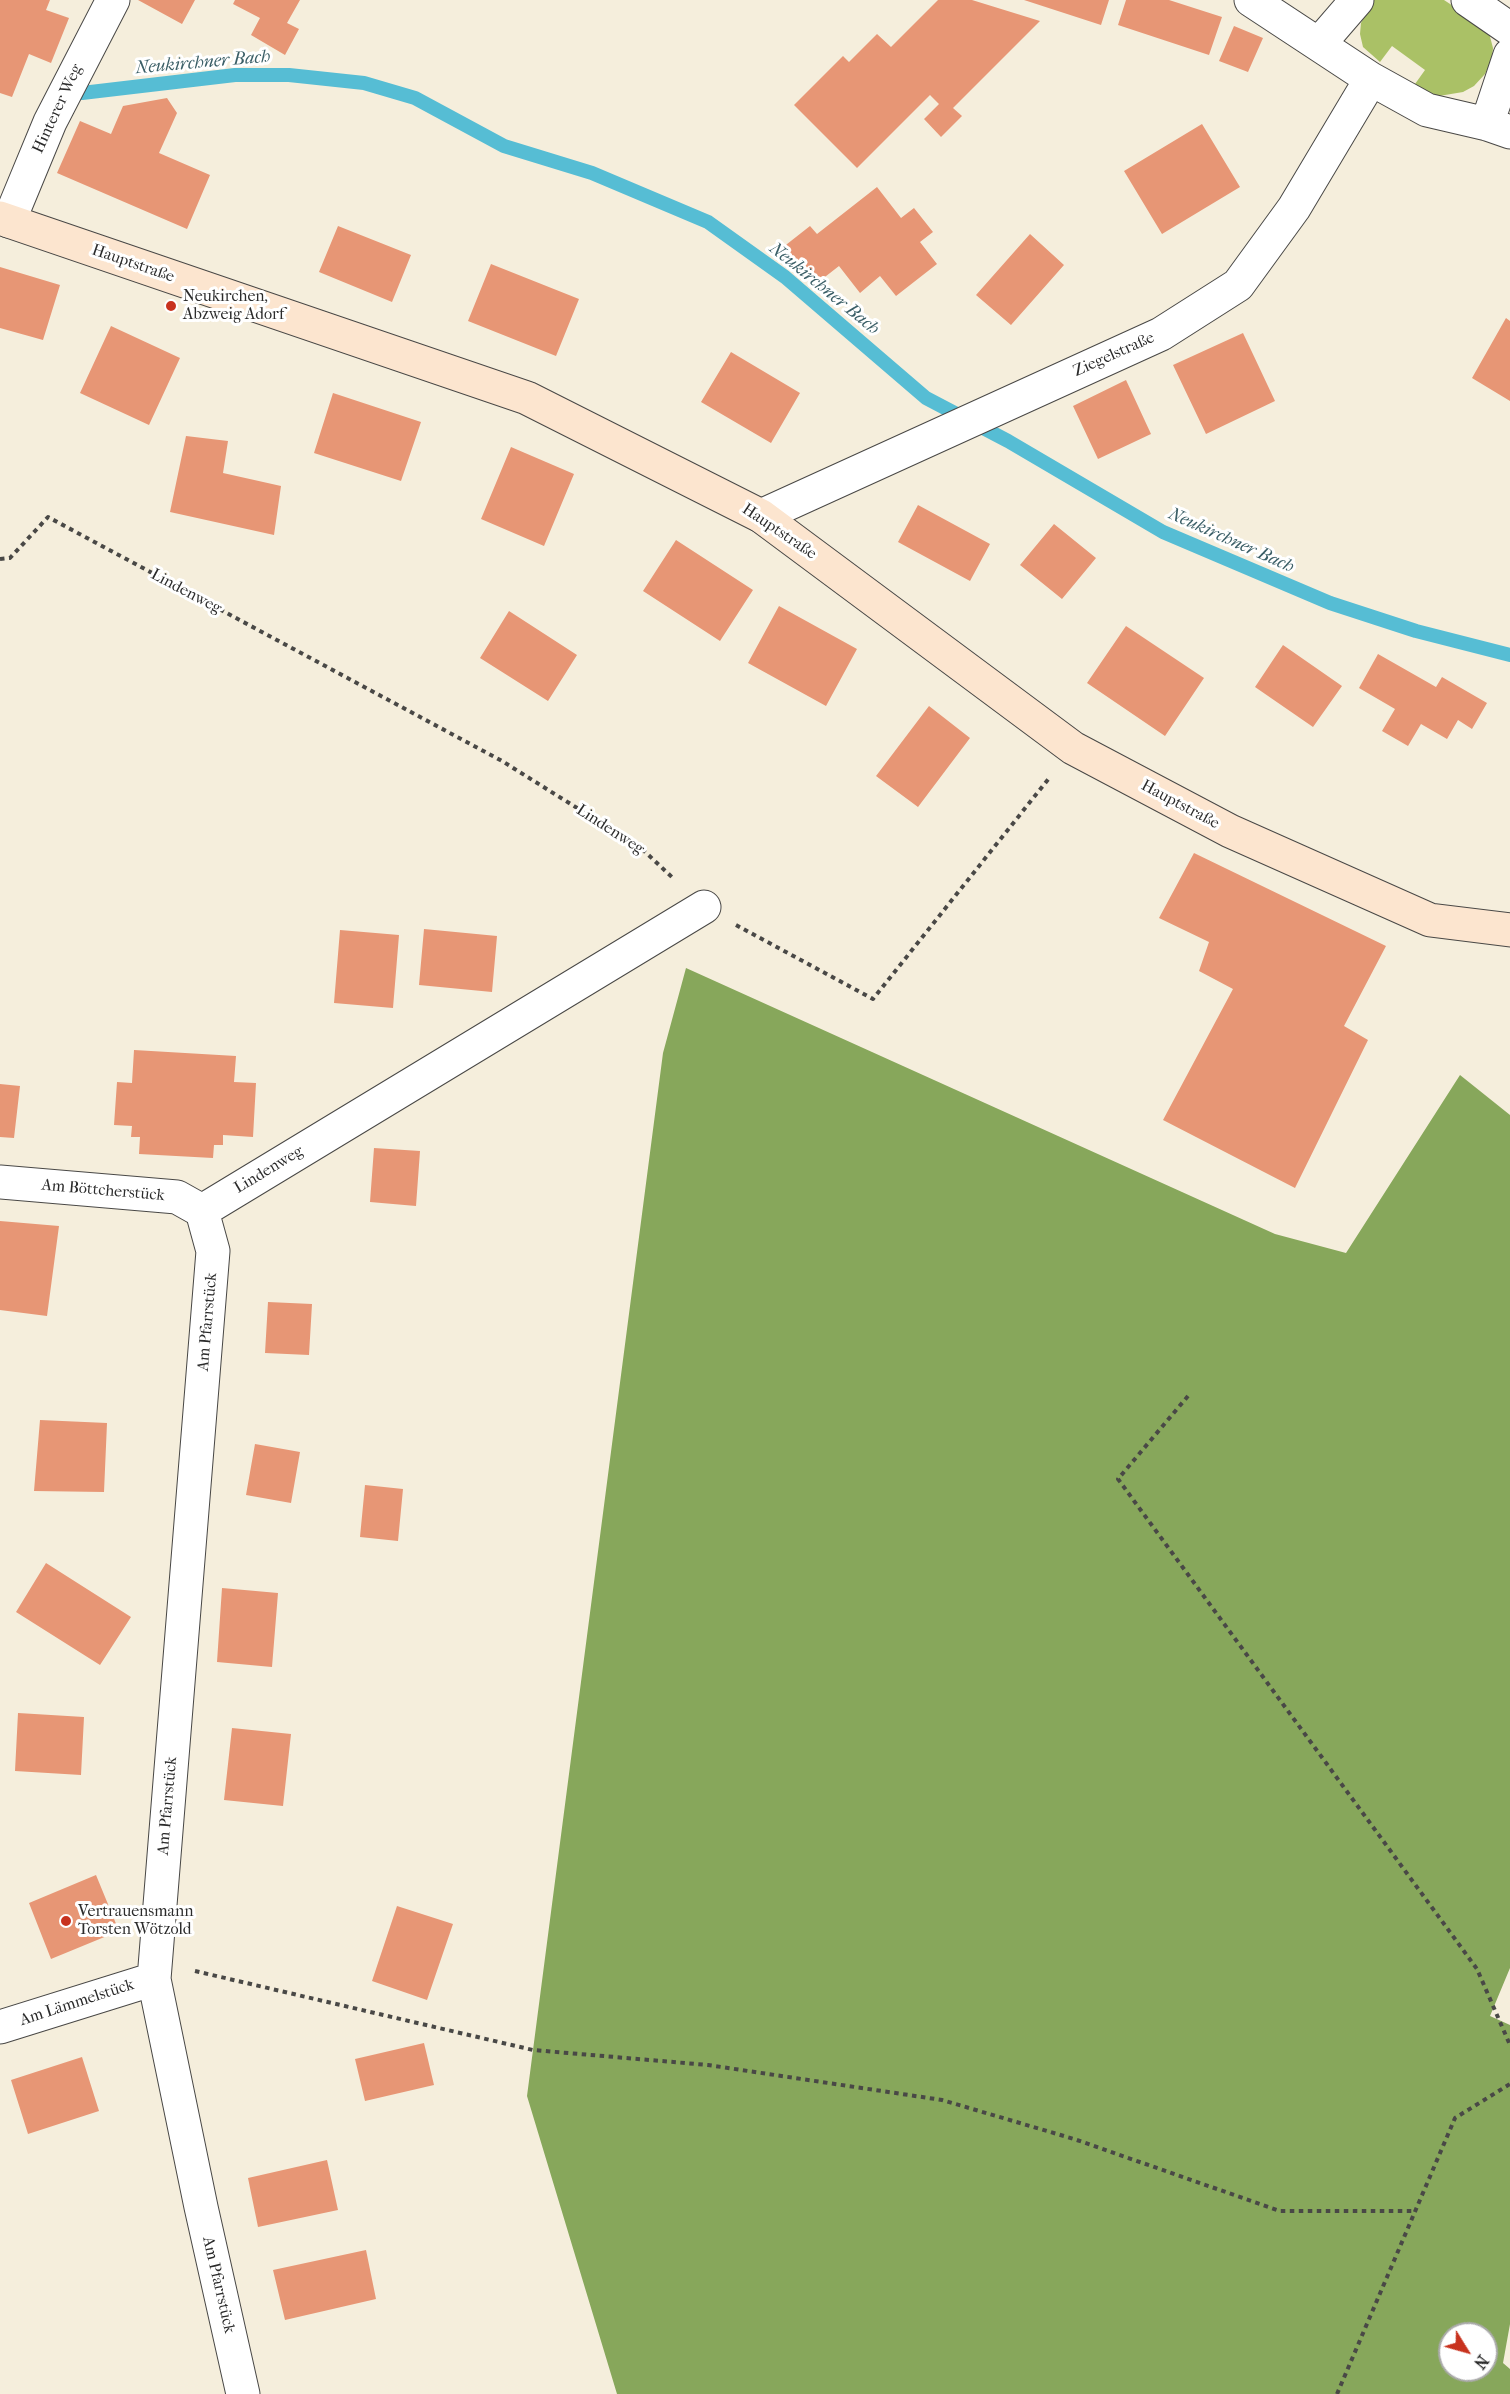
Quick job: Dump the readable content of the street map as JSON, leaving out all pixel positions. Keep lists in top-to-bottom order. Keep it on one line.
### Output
{"streets":{"main road":["Hauptstraße"],"street":["Hinterer Weg","Ziegelstraße","Lindenweg","Am Böttcherstück","Am Pfarrstück","Am Lämmelstück"]},"crossings":[["Hinterer Weg","Hauptstraße"],["Hauptstraße","Ziegelstraße"],["Lindenweg","Am Böttcherstück"],["Lindenweg","Am Pfarrstück"],["Am Böttcherstück","Am Pfarrstück"],["Am Pfarrstück","Am Lämmelstück"]],"water":["Neukirchner Bach"],"places":["Neukirchen, Abzweig Adorf","Vertrauensmann Torsten Wötzold"],"north":"bottom right"}
